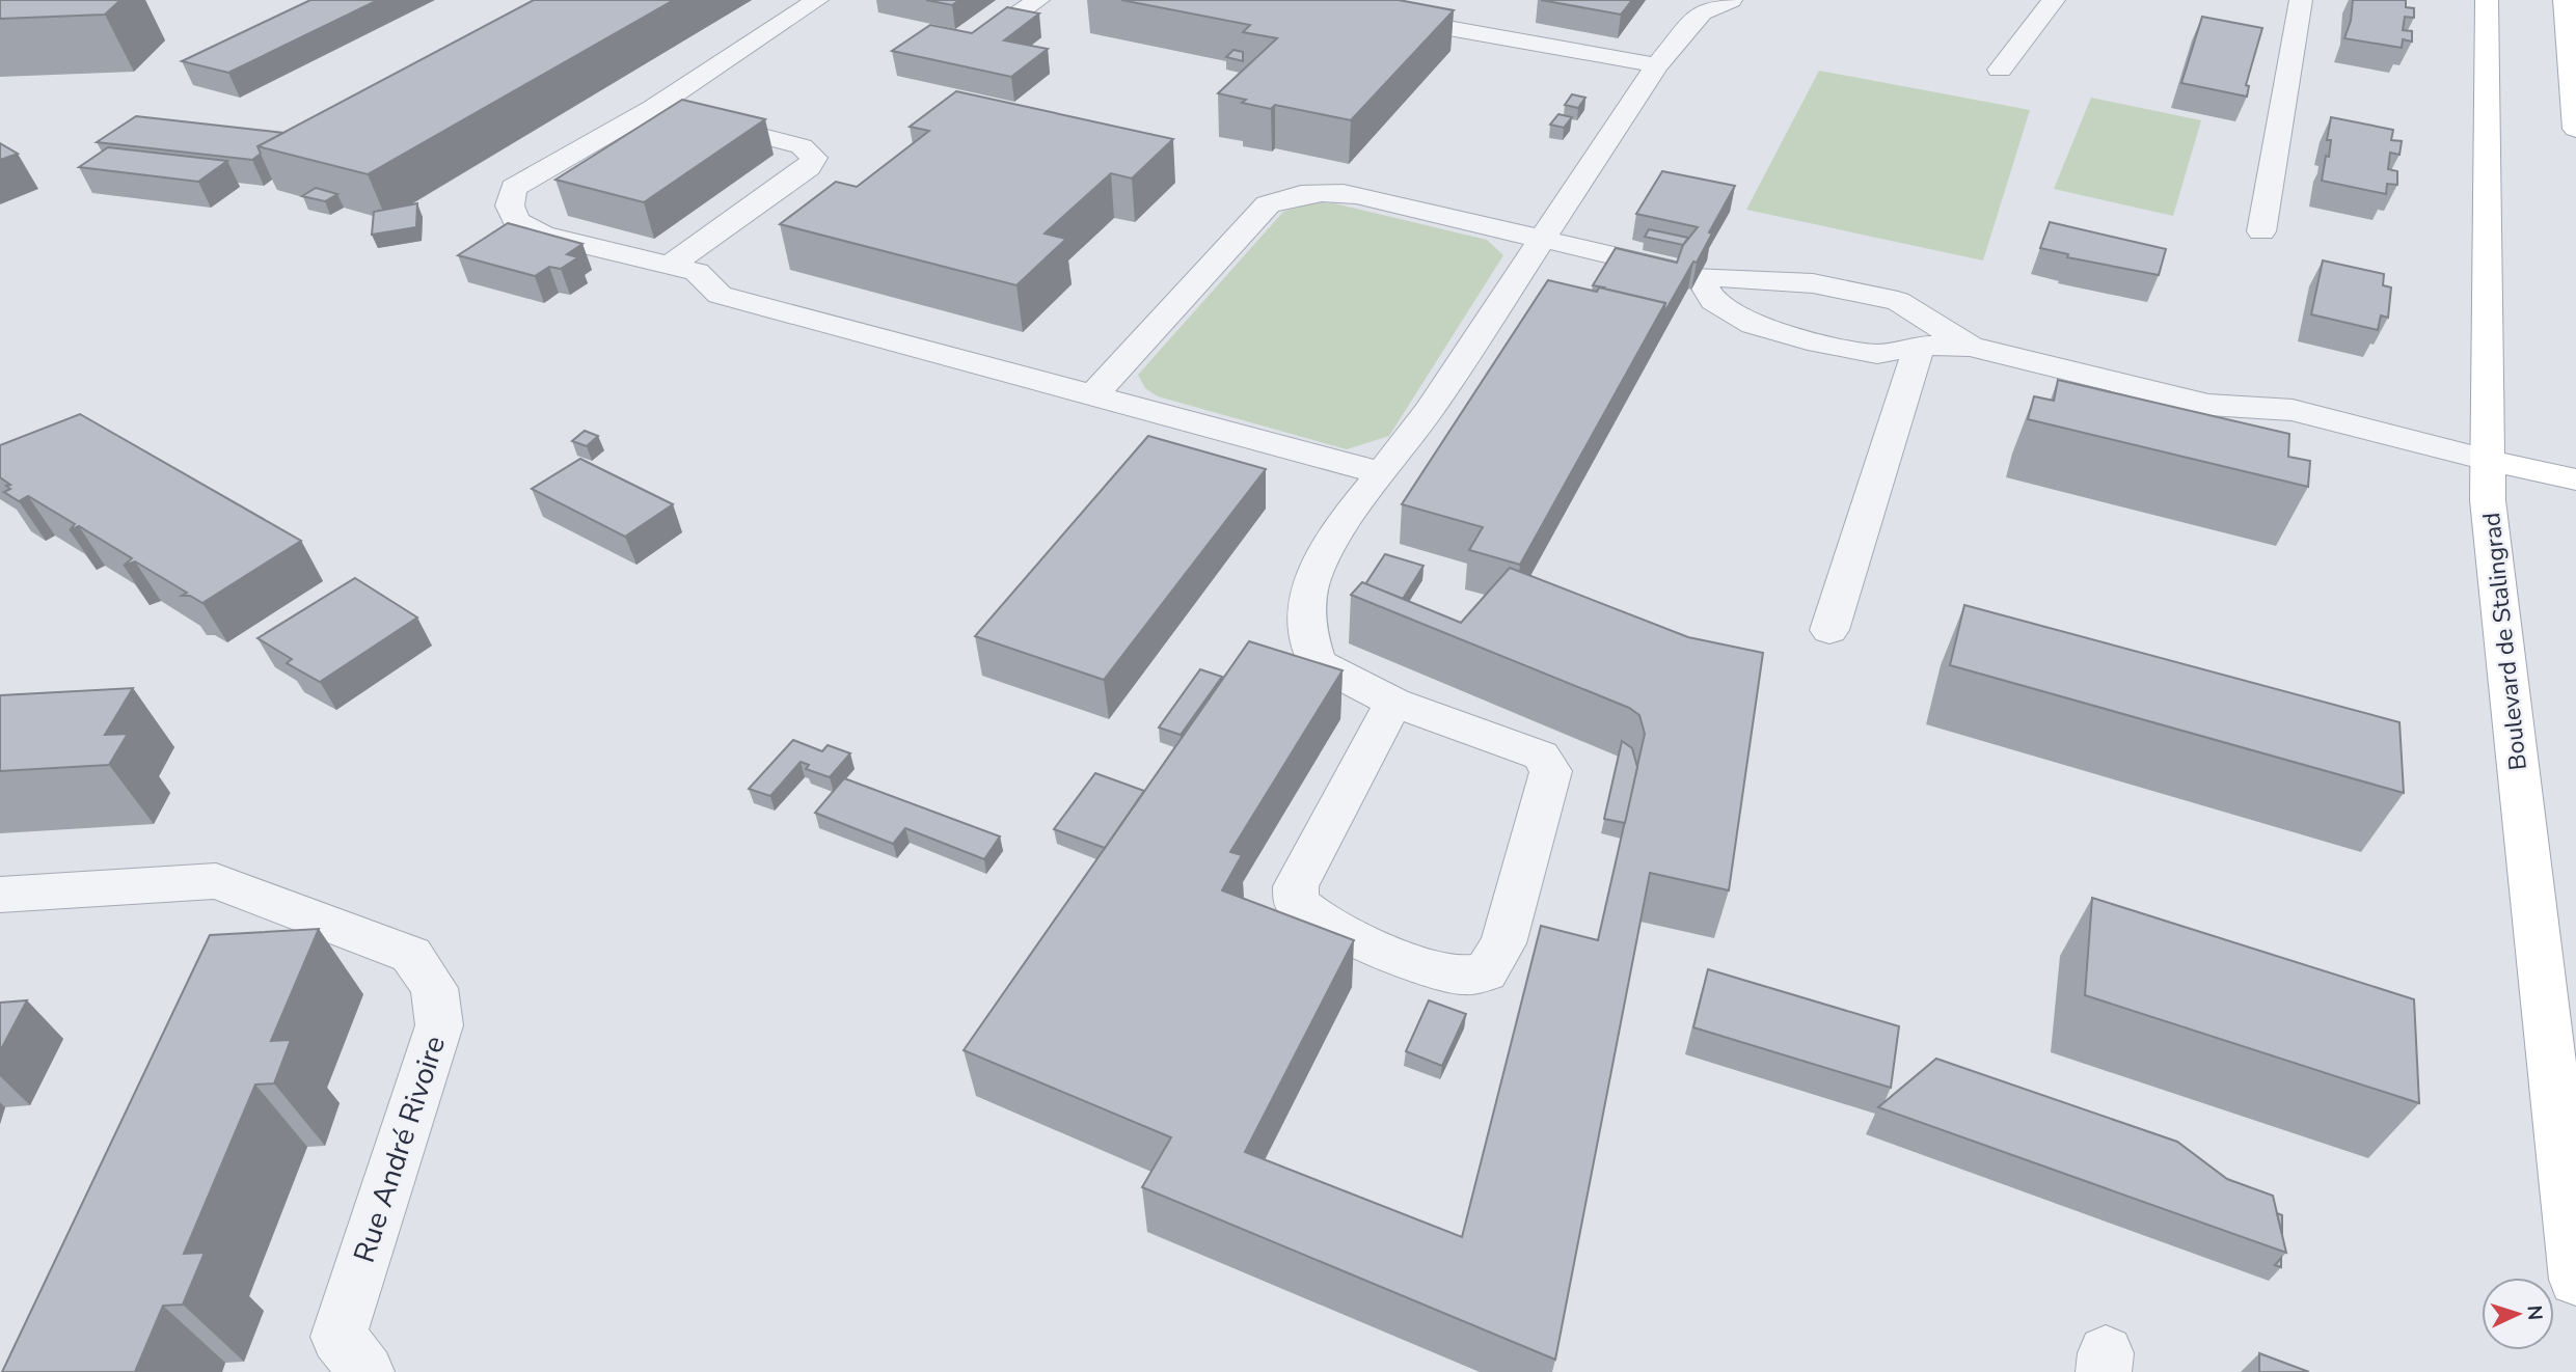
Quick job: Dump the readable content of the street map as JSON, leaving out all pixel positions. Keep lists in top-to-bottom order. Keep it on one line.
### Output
{"streets":{"main road":["Boulevard de Stalingrad"],"street":["Rue André Rivoire"]},"north":"right"}
